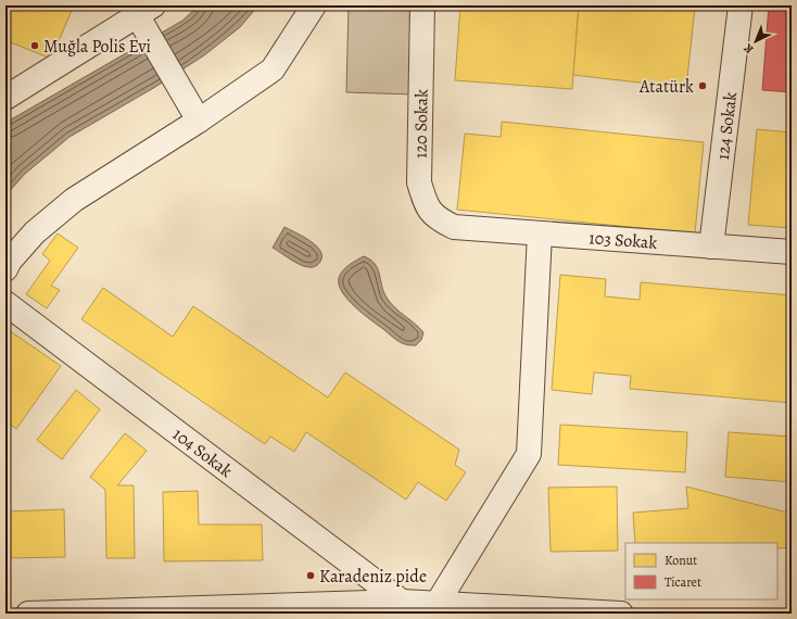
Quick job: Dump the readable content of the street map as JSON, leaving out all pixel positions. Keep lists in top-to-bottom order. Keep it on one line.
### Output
{"streets":{"street":["120 Sokak","124 Sokak","103 Sokak","104 Sokak"]},"crossings":[["120 Sokak","103 Sokak"],["124 Sokak","103 Sokak"]],"places":["Muğla Polis Evi","Atatürk","Karadeniz pide"],"legend":["Konut","Ticaret"],"north":"bottom left"}
